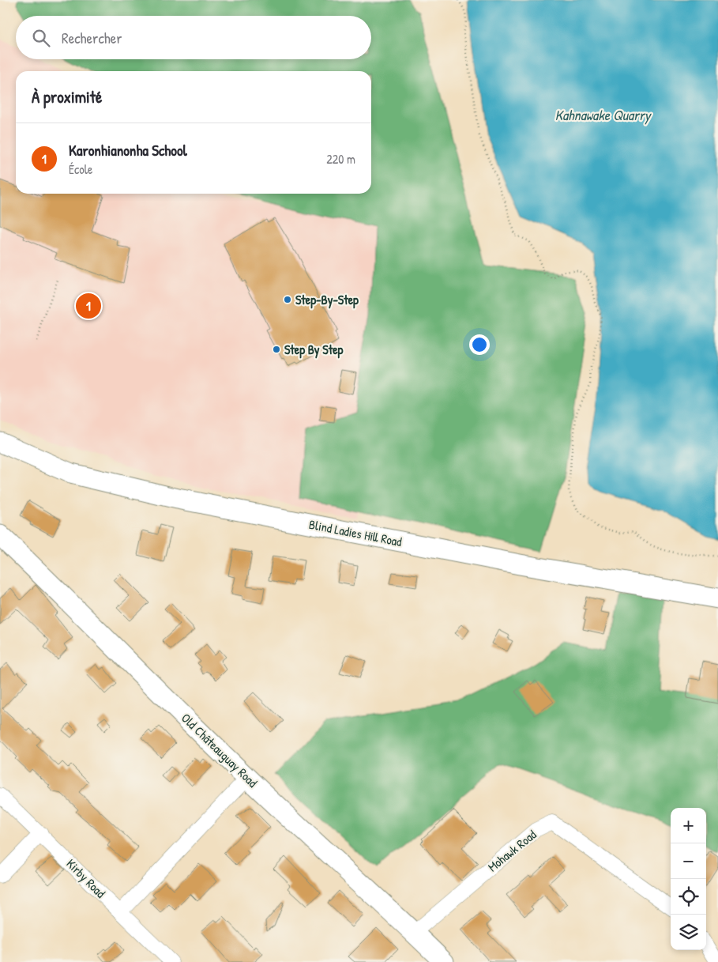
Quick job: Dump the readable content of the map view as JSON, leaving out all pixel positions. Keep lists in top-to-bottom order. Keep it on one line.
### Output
{"streets":{"street":["Blind Ladies Hill Road","Old Châteauguay Road","Mohawk Road","Kirby Road"]},"crossings":[["Old Châteauguay Road","Mohawk Road"]],"water":["Kahnawake Quarry"],"places":["Step-By-Step","Step By Step"],"page":{"search":"Rechercher","heading":"À proximité","list":[{"mark":"1","name":"Karonhianonha School","note":"École","value":"220 m"}],"pins":"1","map_buttons":["+","−"]}}
